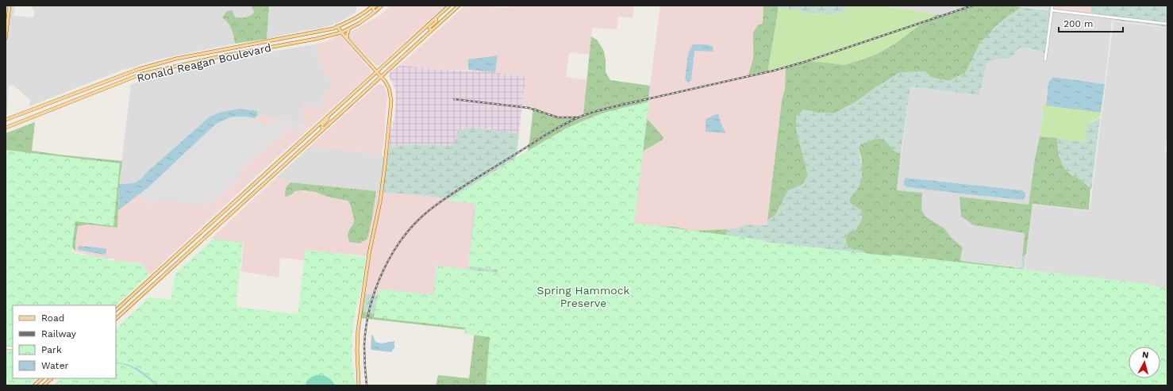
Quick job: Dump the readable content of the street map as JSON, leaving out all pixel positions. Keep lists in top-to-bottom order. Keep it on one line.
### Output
{"streets":{"main road":["Ronald Reagan Boulevard"]},"parks":["Spring Hammock Preserve"],"legend":["Road","Railway","Park","Water"],"scale_bar":"200 m","north":"top"}
